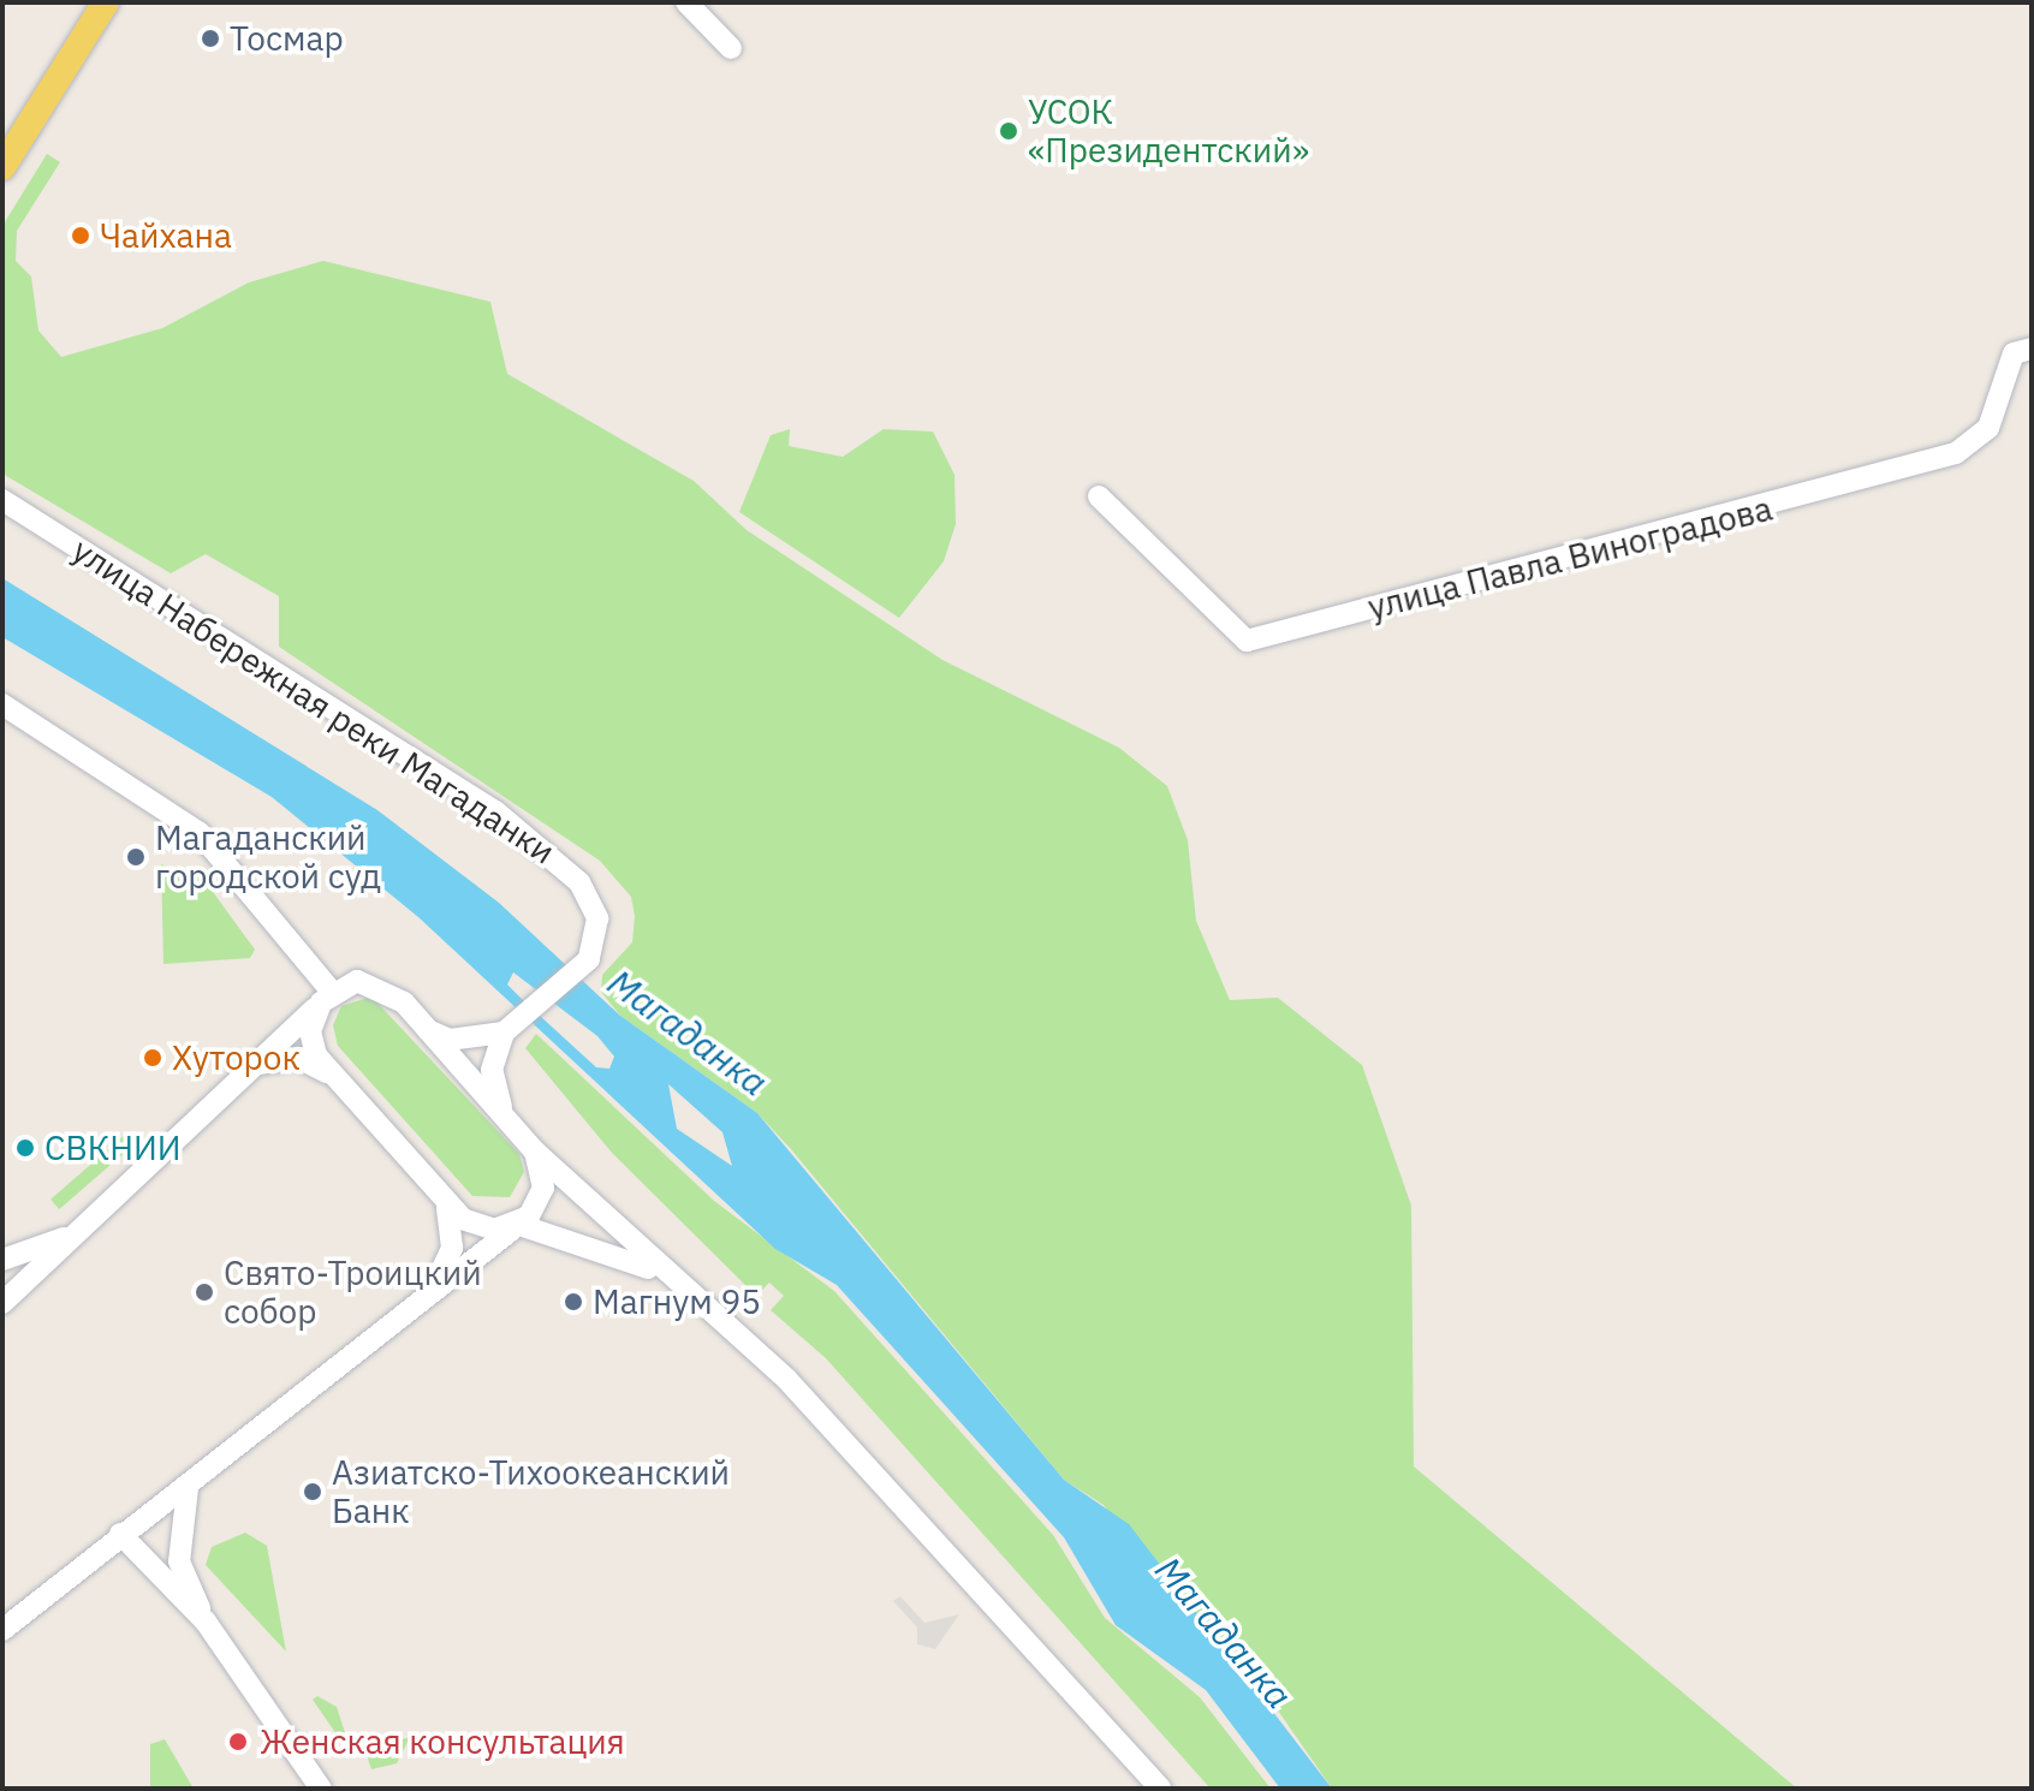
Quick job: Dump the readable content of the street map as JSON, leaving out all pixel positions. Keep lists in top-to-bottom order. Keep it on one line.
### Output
{"streets":{"street":["улица Павла Виноградова","улица Набережная реки Магаданки"]},"water":["Магаданка"],"places":["Тосмар","УСОК «Президентский»","Чайхана","Магаданский городской суд","Хуторок","СВКНИИ","Свято-Троицкий собор","Магнум 95","Азиатско-Тихоокеанский Банк","Женская консультация"]}
